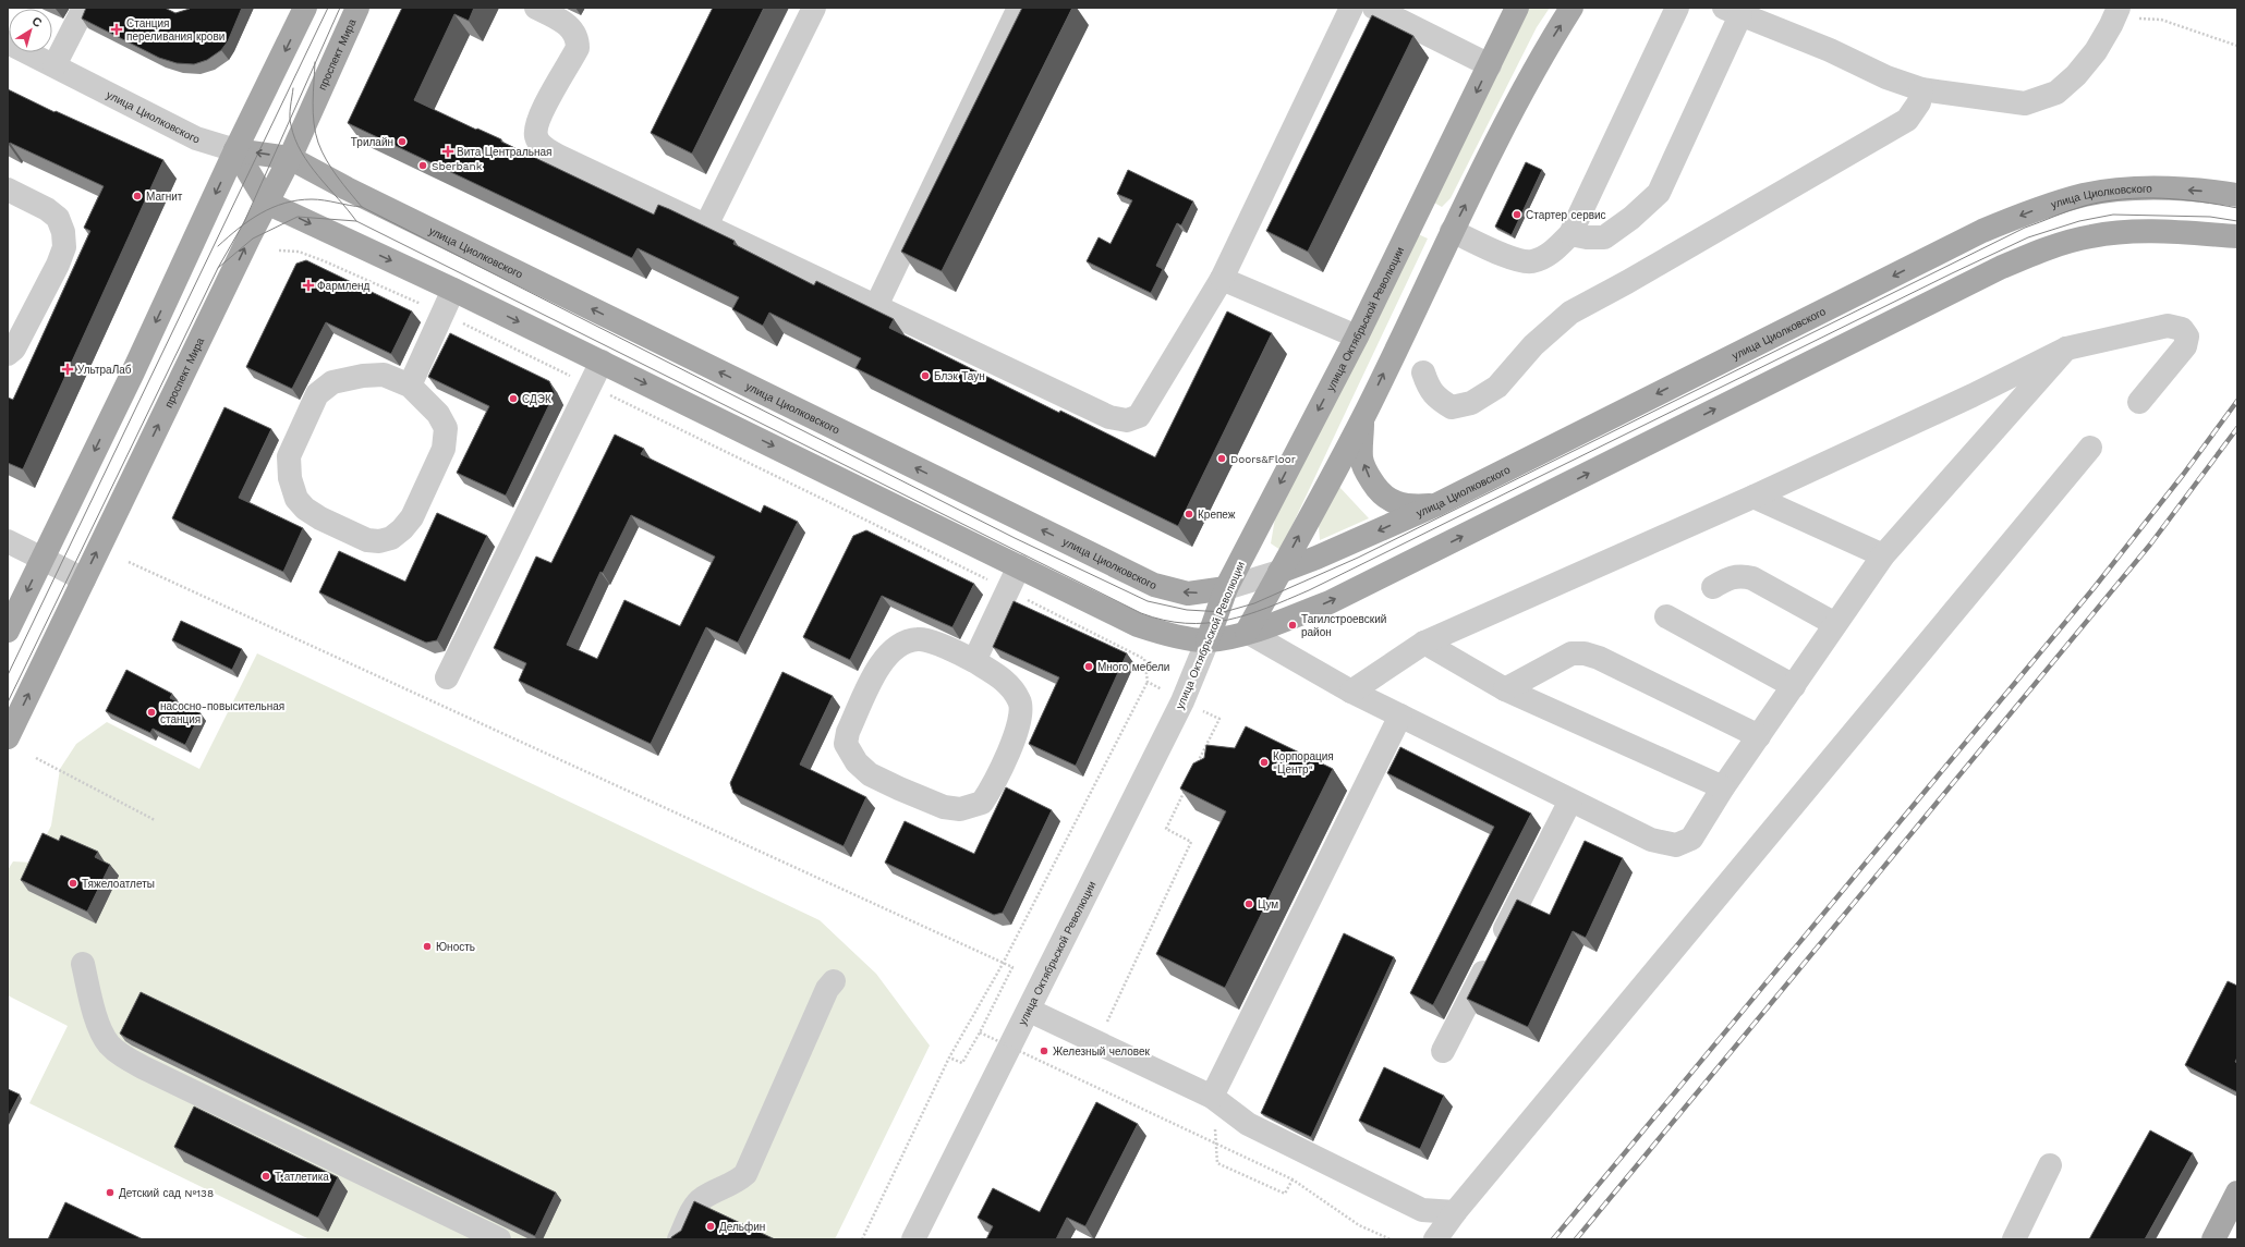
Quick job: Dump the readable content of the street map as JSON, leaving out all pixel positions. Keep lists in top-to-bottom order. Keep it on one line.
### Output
{"streets":{"main road":["проспект Мира","улица Циолковского","улица Октябрьской Революции"]},"crossings":[["проспект Мира","улица Циолковского"],["улица Циолковского","улица Октябрьской Революции"]],"places":{"health":["Станция переливания крови","Вита Центральная","Фармленд","УльтраЛаб"],"other":["Трилайн","Sberbank","Магнит","Стартер сервис","Блэк Таун","СДЭК","Doors&Floor","Крепеж","Тагилстроевский район","Много мебели","насосно-повысительная станция","Корпорация \"Центр\"","Тяжелоатлеты","Цум","Юность","Железный человек","Т.атлетика","Детский сад №138","Дельфин"]},"north":"top right"}
